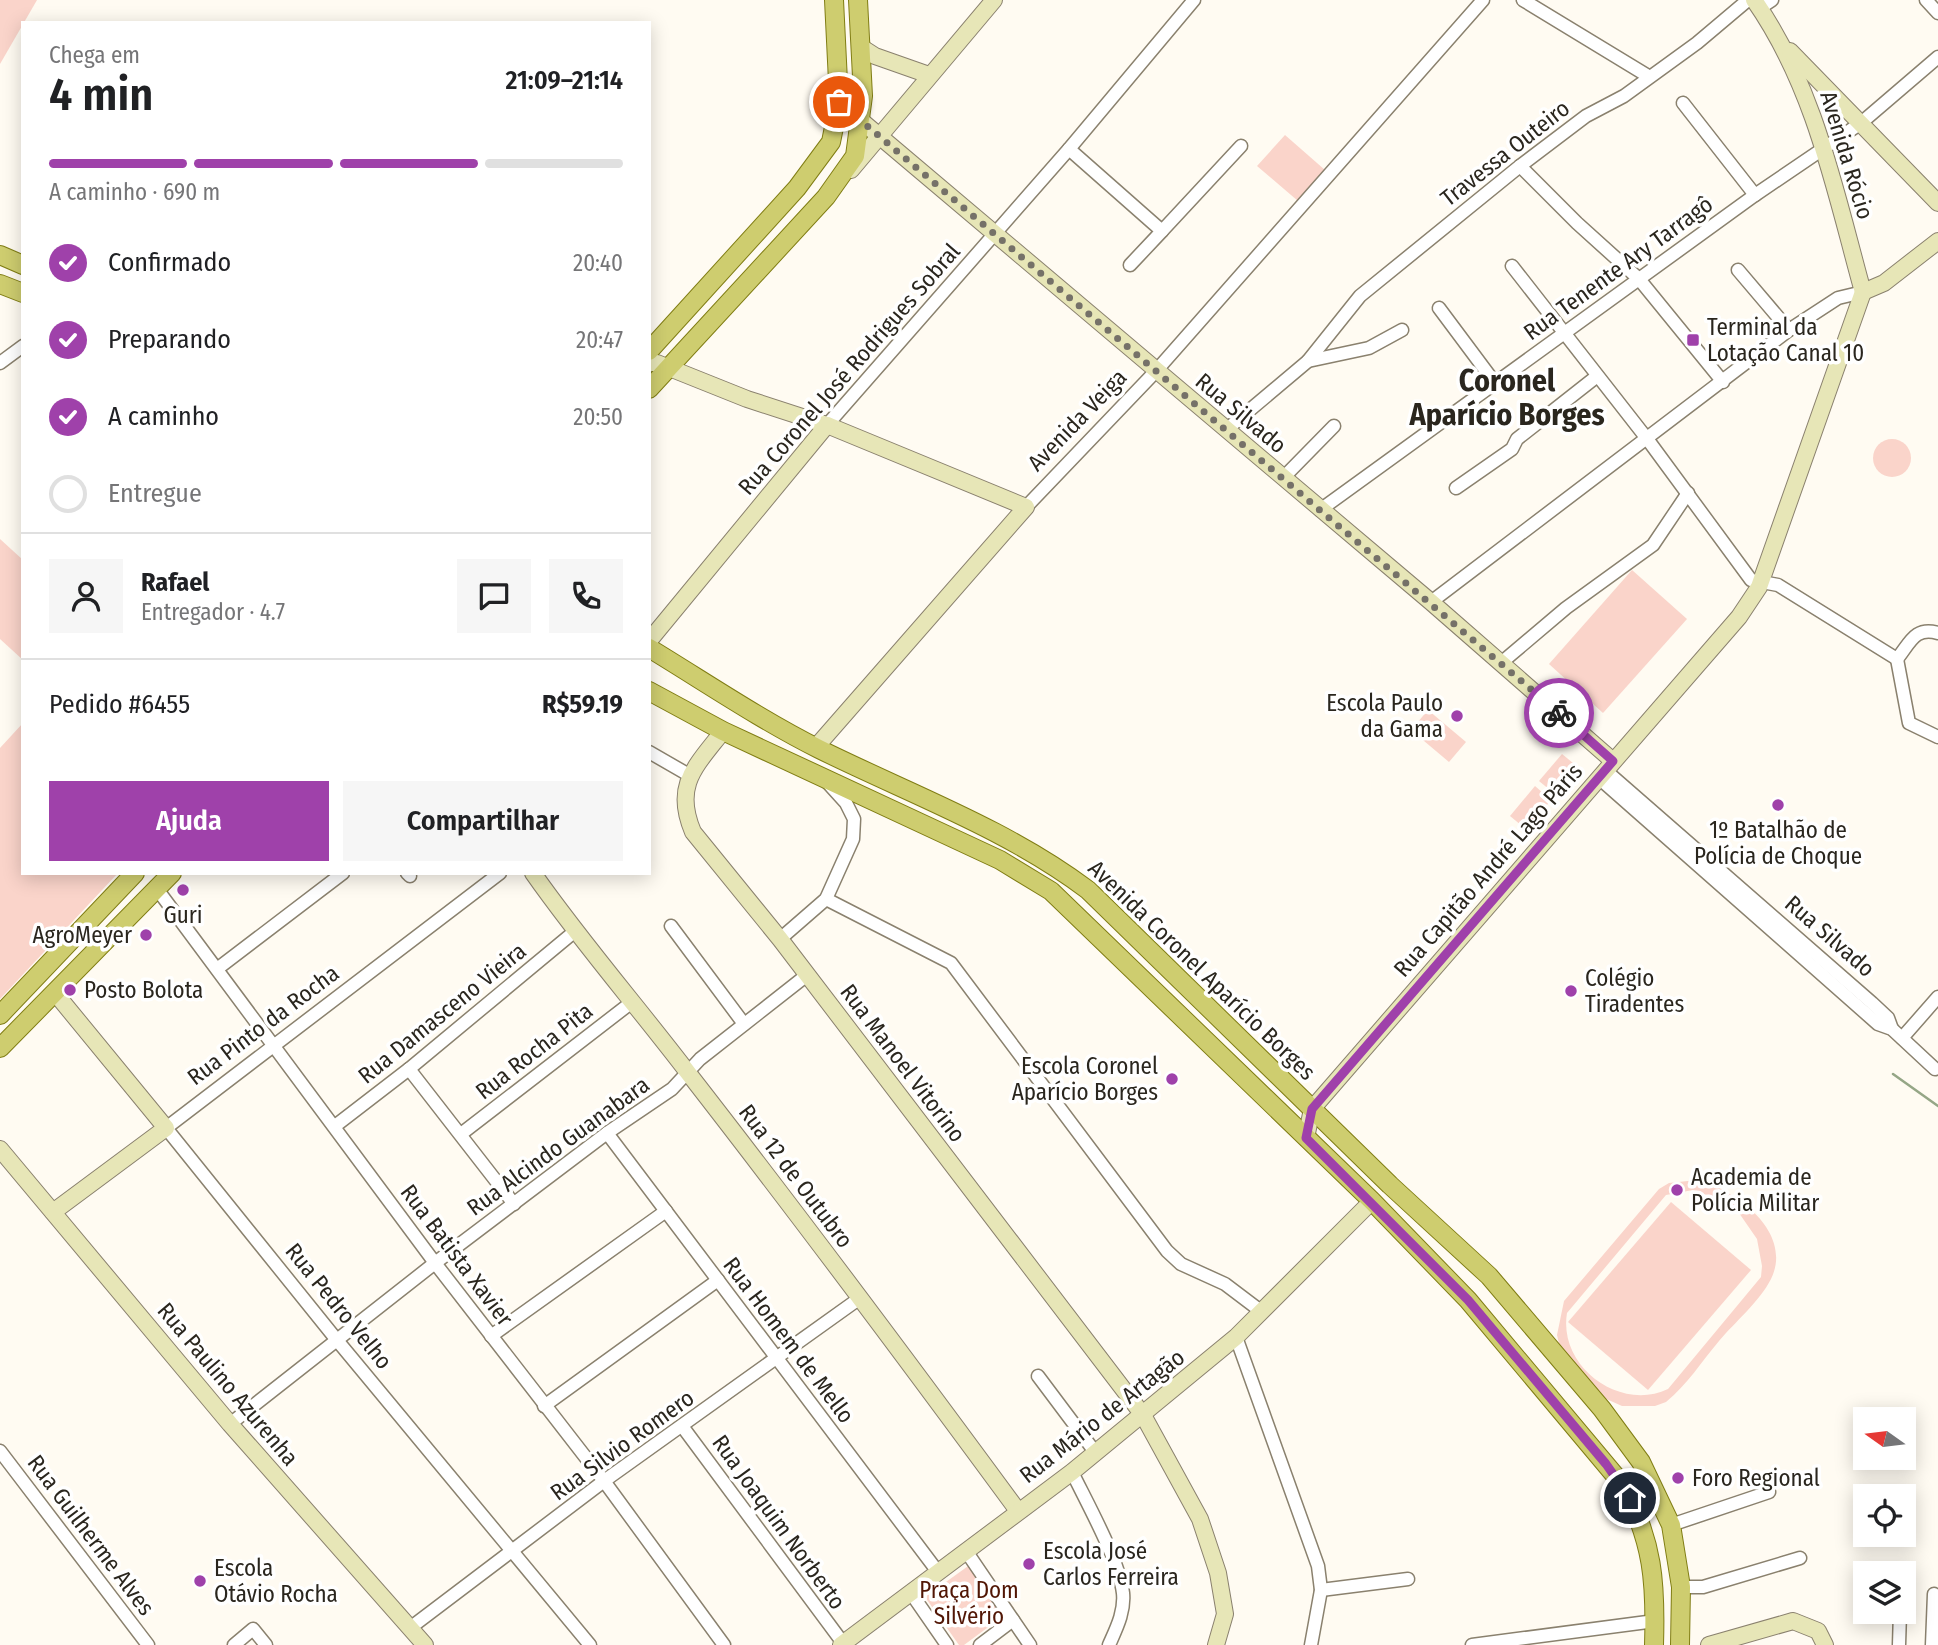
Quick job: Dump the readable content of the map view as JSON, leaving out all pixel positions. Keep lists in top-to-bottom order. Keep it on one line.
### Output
{"streets":{"main road":["Avenida Coronel Aparício Borges"],"street":["Travessa Outeiro","Avenida Rócio","Rua Tenente Ary Tarragô","Rua Coronel José Rodrigues Sobral","Rua Silvado","Avenida Veiga","Rua Capitão André Lago Páris","Rua Damasceno Vieira","Rua Pinto da Rocha","Rua Rocha Pita","Rua Manoel Vitorino","Rua Alcindo Guanabara","Rua 12 de Outubro","Rua Batista Xavier","Rua Pedro Velho","Rua Homem de Mello","Rua Paulino Azurenha","Rua Mário de Artagão","Rua Silvio Romero","Rua Joaquim Norberto","Rua Guilherme Alves"]},"crossings":[["Travessa Outeiro","Avenida Rócio"],["Travessa Outeiro","Rua Silvado"],["Avenida Rócio","Rua Tenente Ary Tarragô"],["Avenida Rócio","Rua Capitão André Lago Páris"],["Rua Tenente Ary Tarragô","Rua Silvado"],["Rua Coronel José Rodrigues Sobral","Rua Silvado"],["Rua Silvado","Avenida Veiga"],["Rua Silvado","Rua Capitão André Lago Páris"],["Avenida Veiga","Avenida Coronel Aparício Borges"],["Rua Capitão André Lago Páris","Avenida Coronel Aparício Borges"],["Avenida Coronel Aparício Borges","Rua Mário de Artagão"],["Rua Damasceno Vieira","Rua 12 de Outubro"],["Rua Damasceno Vieira","Rua Batista Xavier"],["Rua Pinto da Rocha","Rua Batista Xavier"],["Rua Pinto da Rocha","Rua Pedro Velho"],["Rua Pinto da Rocha","Rua Paulino Azurenha"],["Rua Rocha Pita","Rua 12 de Outubro"],["Rua Manoel Vitorino","Rua Alcindo Guanabara"],["Rua Manoel Vitorino","Rua Mário de Artagão"],["Rua Alcindo Guanabara","Rua 12 de Outubro"],["Rua Alcindo Guanabara","Rua Batista Xavier"],["Rua Alcindo Guanabara","Rua Pedro Velho"],["Rua Alcindo Guanabara","Rua Homem de Mello"],["Rua Alcindo Guanabara","Rua Paulino Azurenha"],["Rua 12 de Outubro","Rua Mário de Artagão"],["Rua 12 de Outubro","Rua Silvio Romero"],["Rua Batista Xavier","Rua Silvio Romero"],["Rua Pedro Velho","Rua Silvio Romero"],["Rua Homem de Mello","Rua Mário de Artagão"],["Rua Homem de Mello","Rua Silvio Romero"],["Rua Paulino Azurenha","Rua Silvio Romero"],["Rua Mário de Artagão","Rua Joaquim Norberto"],["Rua Silvio Romero","Rua Joaquim Norberto"]],"districts":["Coronel Aparício Borges"],"parks":["Praça Dom Silvério"],"places":{"transit":["Terminal da Lotação Canal 10"],"other":["Escola Paulo da Gama","1º Batalhão de Polícia de Choque","Guri","AgroMeyer","Posto Bolota","Colégio Tiradentes","Escola Coronel Aparício Borges","Academia de Polícia Militar","Foro Regional","Escola José Carlos Ferreira","Escola Otávio Rocha"]},"north":"left","page":{"heading":["4 min","Chega em","21:09–21:14"],"panel":["Rafael","Entregador · 4.7","Pedido #6455","R$59.19"],"bar":"A caminho · 690 m","list":[["Confirmado","20:40"],["Preparando","20:47"],["A caminho","20:50"],"Entregue"],"buttons":["Ajuda","Compartilhar"]}}
